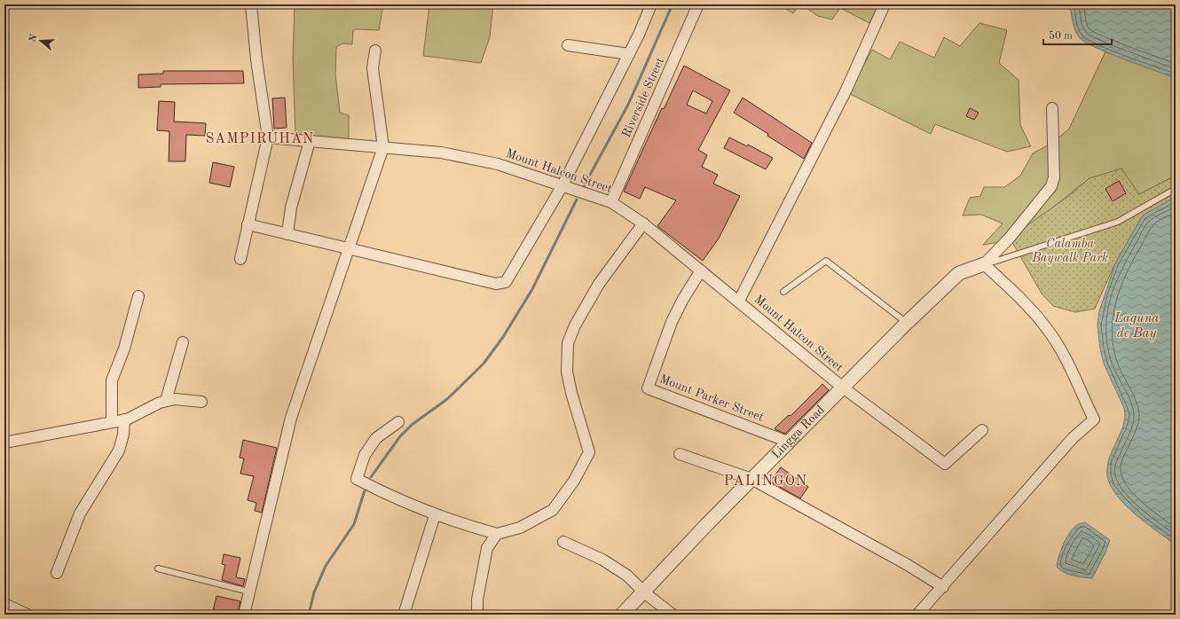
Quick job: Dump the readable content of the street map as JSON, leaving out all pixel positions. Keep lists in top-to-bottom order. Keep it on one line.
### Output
{"streets":{"street":["Riverside Street","Mount Halcon Street","Mount Parker Street","Lingga Road"]},"crossings":[["Riverside Street","Mount Halcon Street"],["Mount Halcon Street","Mount Parker Street"],["Mount Halcon Street","Lingga Road"],["Mount Parker Street","Lingga Road"]],"districts":["SAMPIRUHAN","PALINGON"],"water":["Laguna de Bay"],"parks":["Calamba Baywalk Park"],"scale_bar":"50 m","north":"left"}
